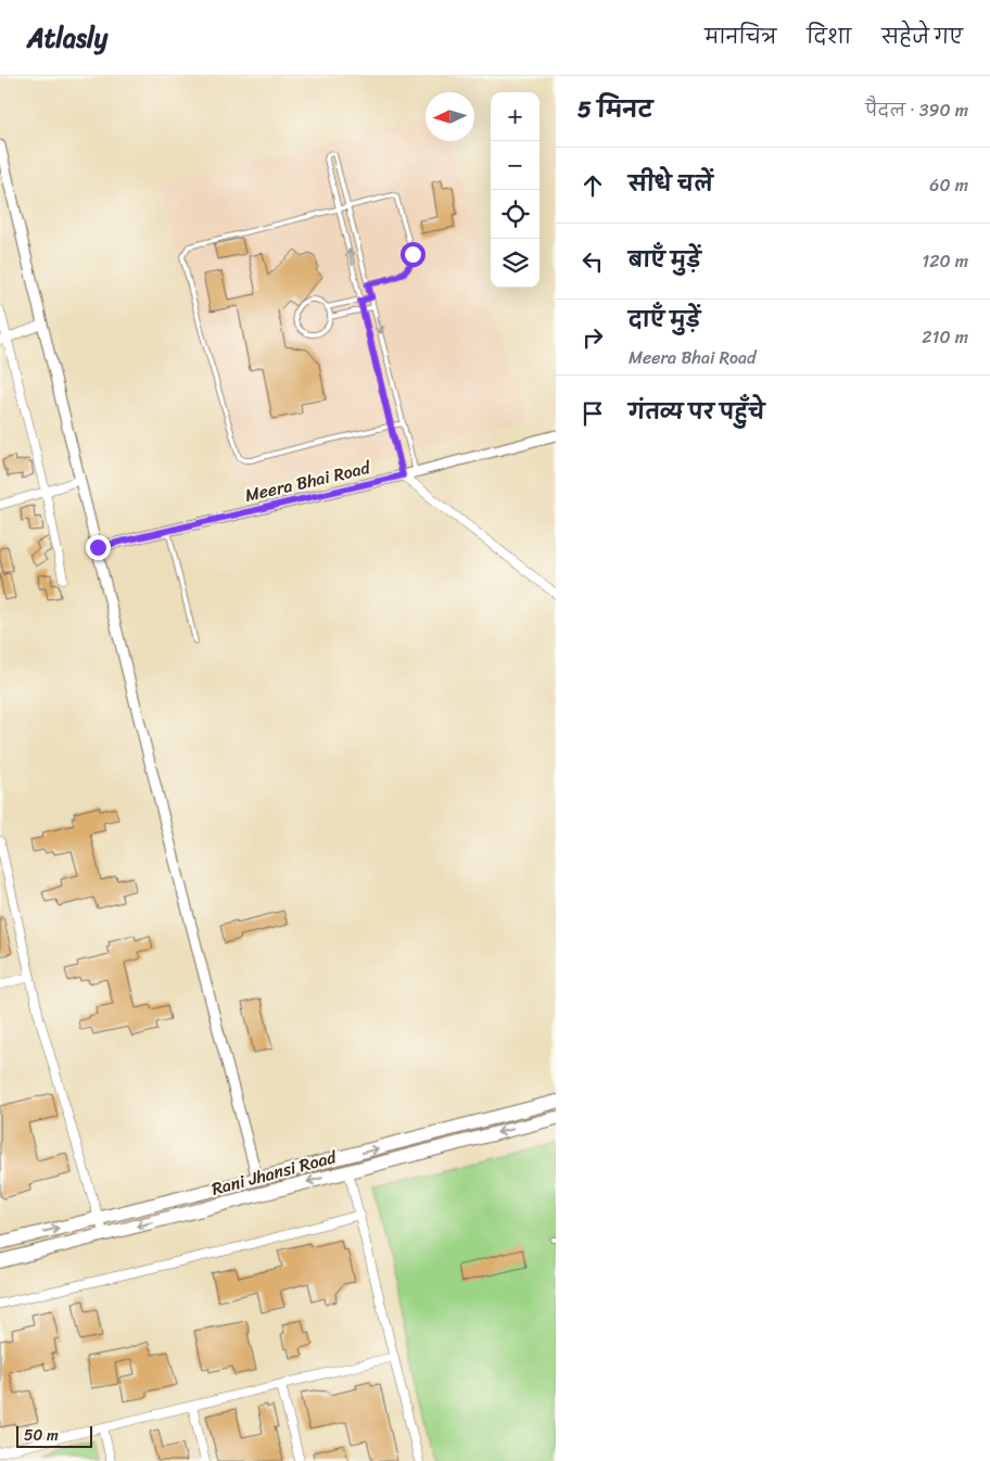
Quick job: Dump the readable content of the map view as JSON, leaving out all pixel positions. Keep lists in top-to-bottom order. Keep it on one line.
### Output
{"streets":{"highway":["Rani Jhansi Road"],"street":["Meera Bhai Road"]},"scale_bar":"50 m","north":"left","page":{"header":"Atlasly","nav":["मानचित्र","दिशा","सहेजे गए"],"heading":["5 मिनट","पैदल · 390 m"],"map_buttons":["+","−"],"list":[["सीधे चलें","60 m"],["बाएँ मुड़ें","120 m"],["दाएँ मुड़ें","Meera Bhai Road","210 m"],"गंतव्य पर पहुँचे"],"scale":"50 m"}}
